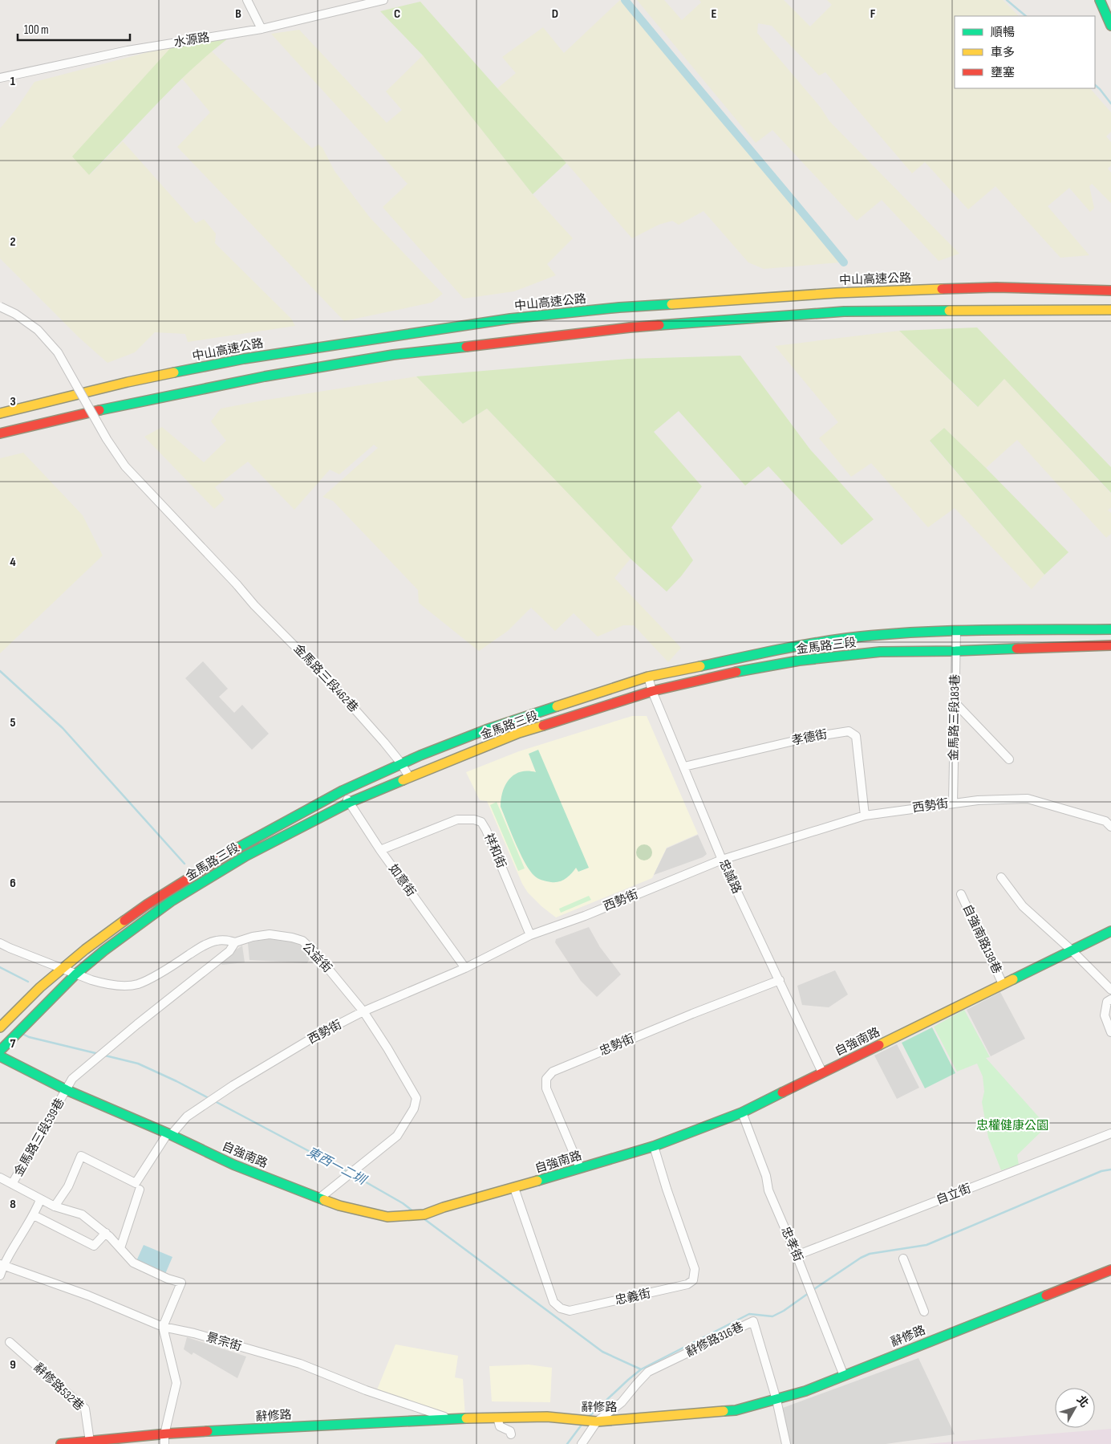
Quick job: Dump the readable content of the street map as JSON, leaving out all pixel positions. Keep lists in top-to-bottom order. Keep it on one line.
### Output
{"streets":{"main road":["中山高速公路","金馬路三段","自強南路","辭修路"],"street":["水源路","金馬路三段462巷","金馬路三段183巷","孝德街","西勢街","祥和街","忠誠路","如意街","自強南路138巷","公益街","忠勢街","金馬路三段539巷","自立街","忠孝街","忠義街","辭修路316巷","景宗街","辭修路532巷"]},"crossings":[["金馬路三段","金馬路三段462巷"],["金馬路三段","金馬路三段183巷"],["金馬路三段","忠誠路"],["金馬路三段","如意街"],["金馬路三段183巷","西勢街"],["孝德街","西勢街"],["孝德街","忠誠路"],["西勢街","祥和街"],["西勢街","忠誠路"],["西勢街","如意街"],["西勢街","公益街"],["西勢街","自強南路"],["西勢街","金馬路三段539巷"],["祥和街","如意街"],["忠誠路","自強南路"],["忠誠路","忠勢街"],["自強南路138巷","自強南路"],["公益街","自強南路"],["公益街","金馬路三段539巷"],["自強南路","忠勢街"],["自強南路","金馬路三段539巷"],["自強南路","忠孝街"],["自強南路","忠義街"],["金馬路三段539巷","景宗街"],["自立街","忠孝街"],["忠孝街","辭修路"],["辭修路","辭修路316巷"],["辭修路","景宗街"],["辭修路","辭修路532巷"]],"water":["東西一二圳"],"parks":["忠權健康公園"],"legend":["順暢","車多","壅塞"],"scale_bar":"100 m","north":"top right","grid":{"columns":["B","C","D","E","F"],"rows":["1","2","3","4","5","6","7","8","9"]}}
